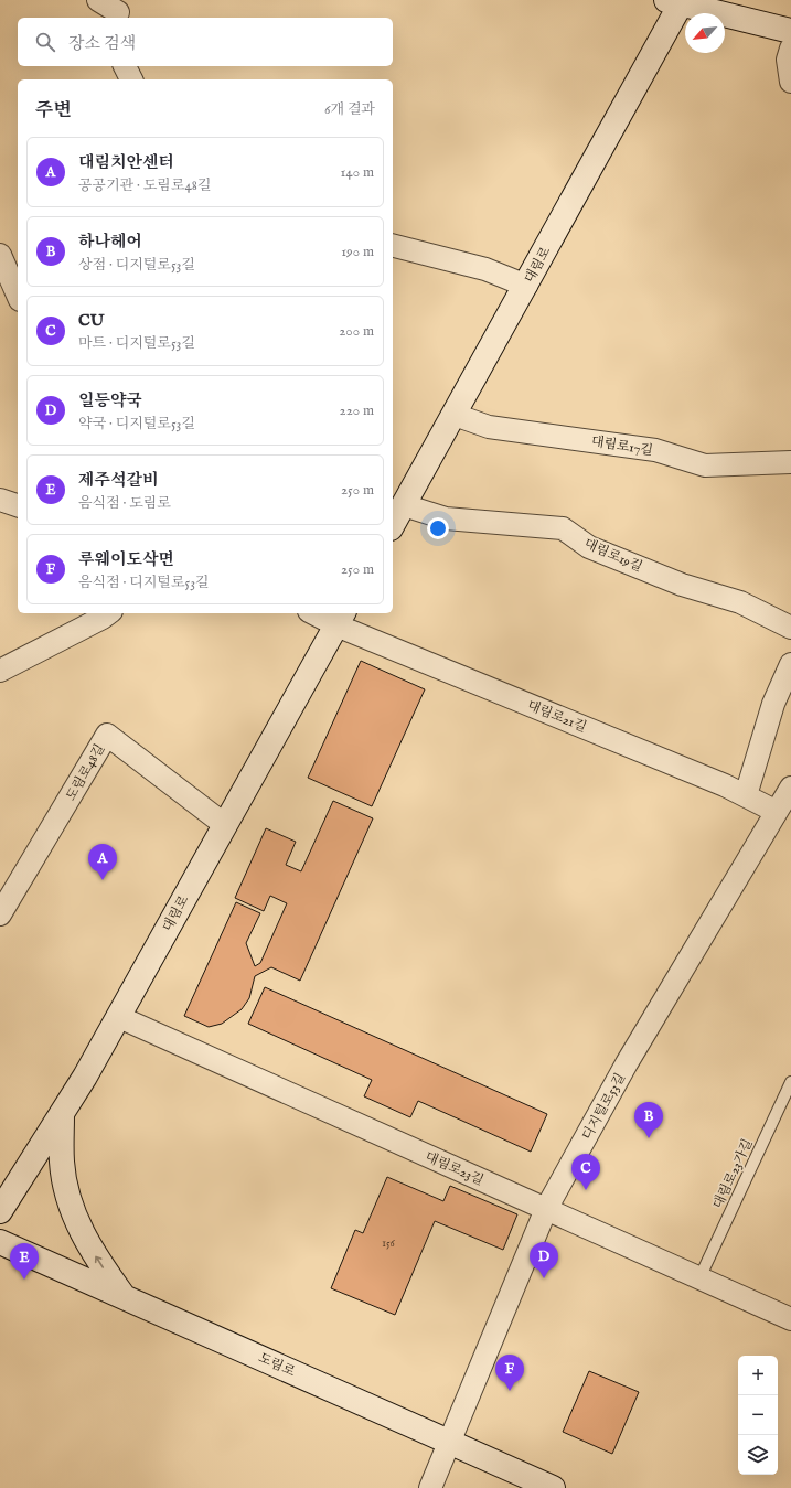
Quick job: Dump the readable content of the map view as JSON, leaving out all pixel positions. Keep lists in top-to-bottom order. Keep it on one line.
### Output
{"streets":{"street":["대림로","대림로17길","대림로19길","대림로21길","도림로48길","디지털로53길","대림로23길","도림로"],"lane":["대림로23가길"]},"crossings":[["대림로","대림로17길"],["대림로","대림로19길"],["대림로","대림로21길"],["대림로","도림로48길"],["대림로","대림로23길"],["대림로21길","디지털로53길"],["디지털로53길","대림로23길"],["디지털로53길","도림로"],["대림로23길","대림로23가길"]],"house_numbers":["156"],"north":"bottom left","page":{"search":"장소 검색","heading":["주변","6개 결과"],"list":[{"mark":"A","name":"대림치안센터","note":"공공기관 · 도림로48길","value":"140 m"},{"mark":"B","name":"하나헤어","note":"상점 · 디지털로53길","value":"190 m"},{"mark":"C","name":"CU","note":"마트 · 디지털로53길","value":"200 m"},{"mark":"D","name":"일등약국","note":"약국 · 디지털로53길","value":"220 m"},{"mark":"E","name":"제주석갈비","note":"음식점 · 도림로","value":"250 m"},{"mark":"F","name":"루웨이도삭면","note":"음식점 · 디지털로53길","value":"250 m"}],"pins":["A","B","C","D","E","F"],"map_buttons":["+","−"]}}
